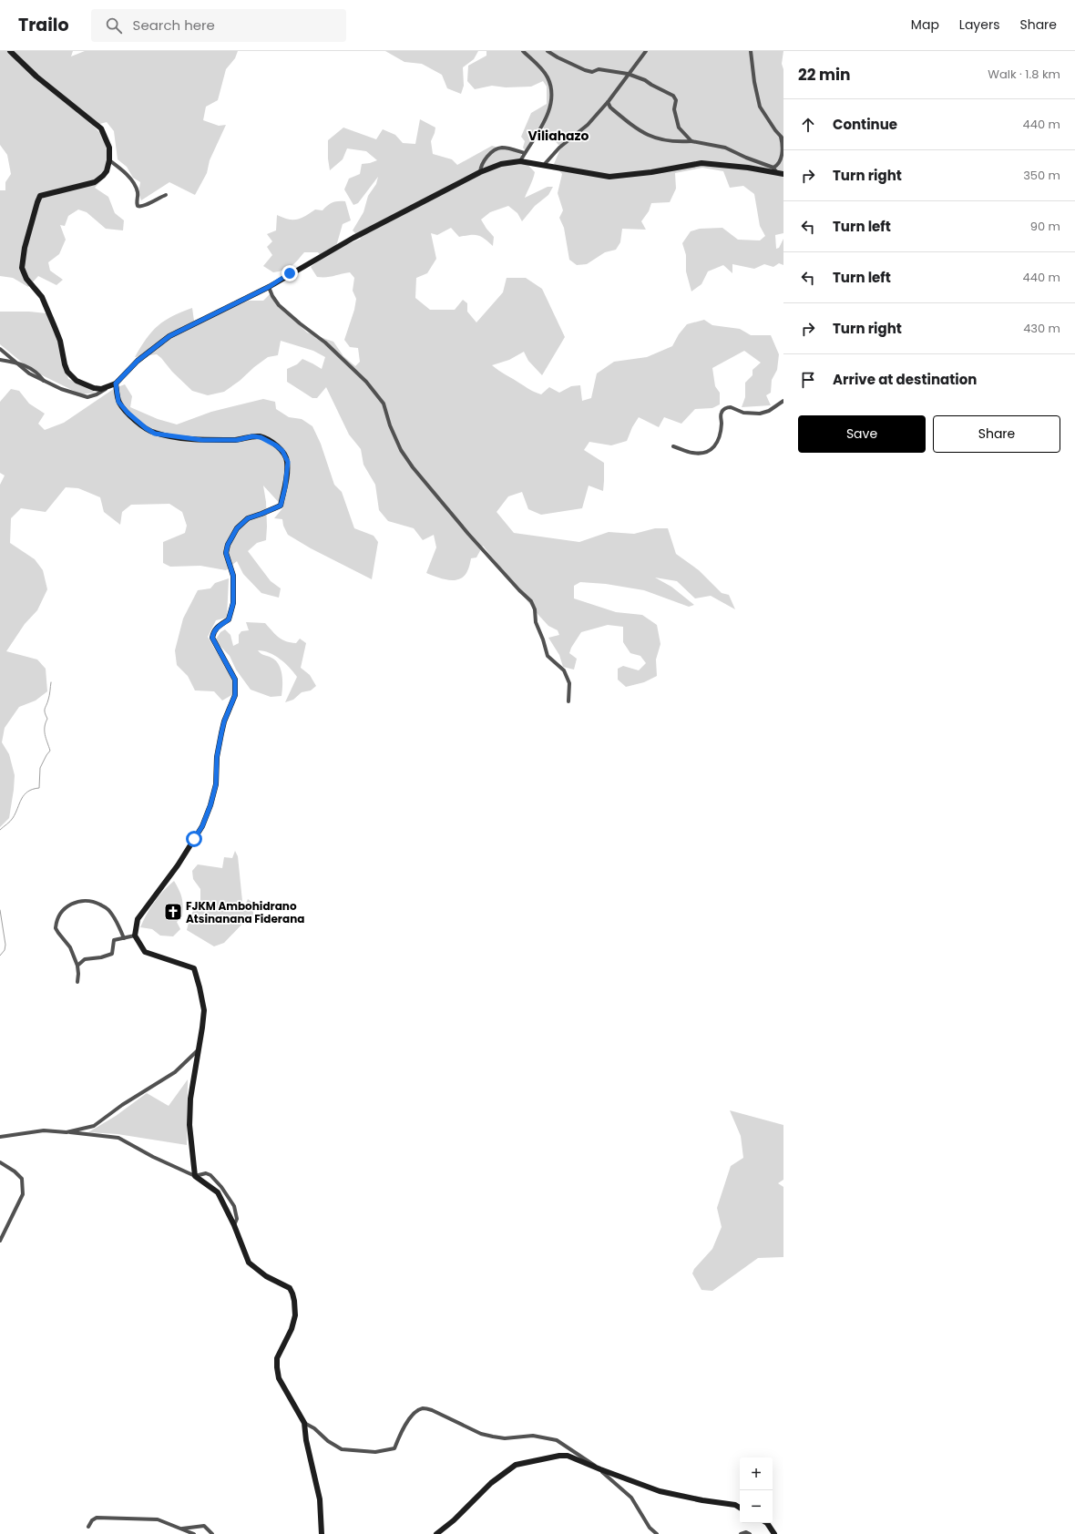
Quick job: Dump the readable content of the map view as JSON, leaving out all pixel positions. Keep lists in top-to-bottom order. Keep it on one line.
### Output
{"districts":["Viliahazo"],"places":{"church":["FJKM Ambohidrano Atsinanana Fiderana"]},"page":{"header":"Trailo","search":"Search here","nav":["Map","Layers","Share"],"heading":["22 min","Walk · 1.8 km"],"list":[["Continue","440 m"],["Turn right","350 m"],["Turn left","90 m"],["Turn left","440 m"],["Turn right","430 m"],"Arrive at destination"],"buttons":["Save","Share"],"map_buttons":["+","−"]}}
